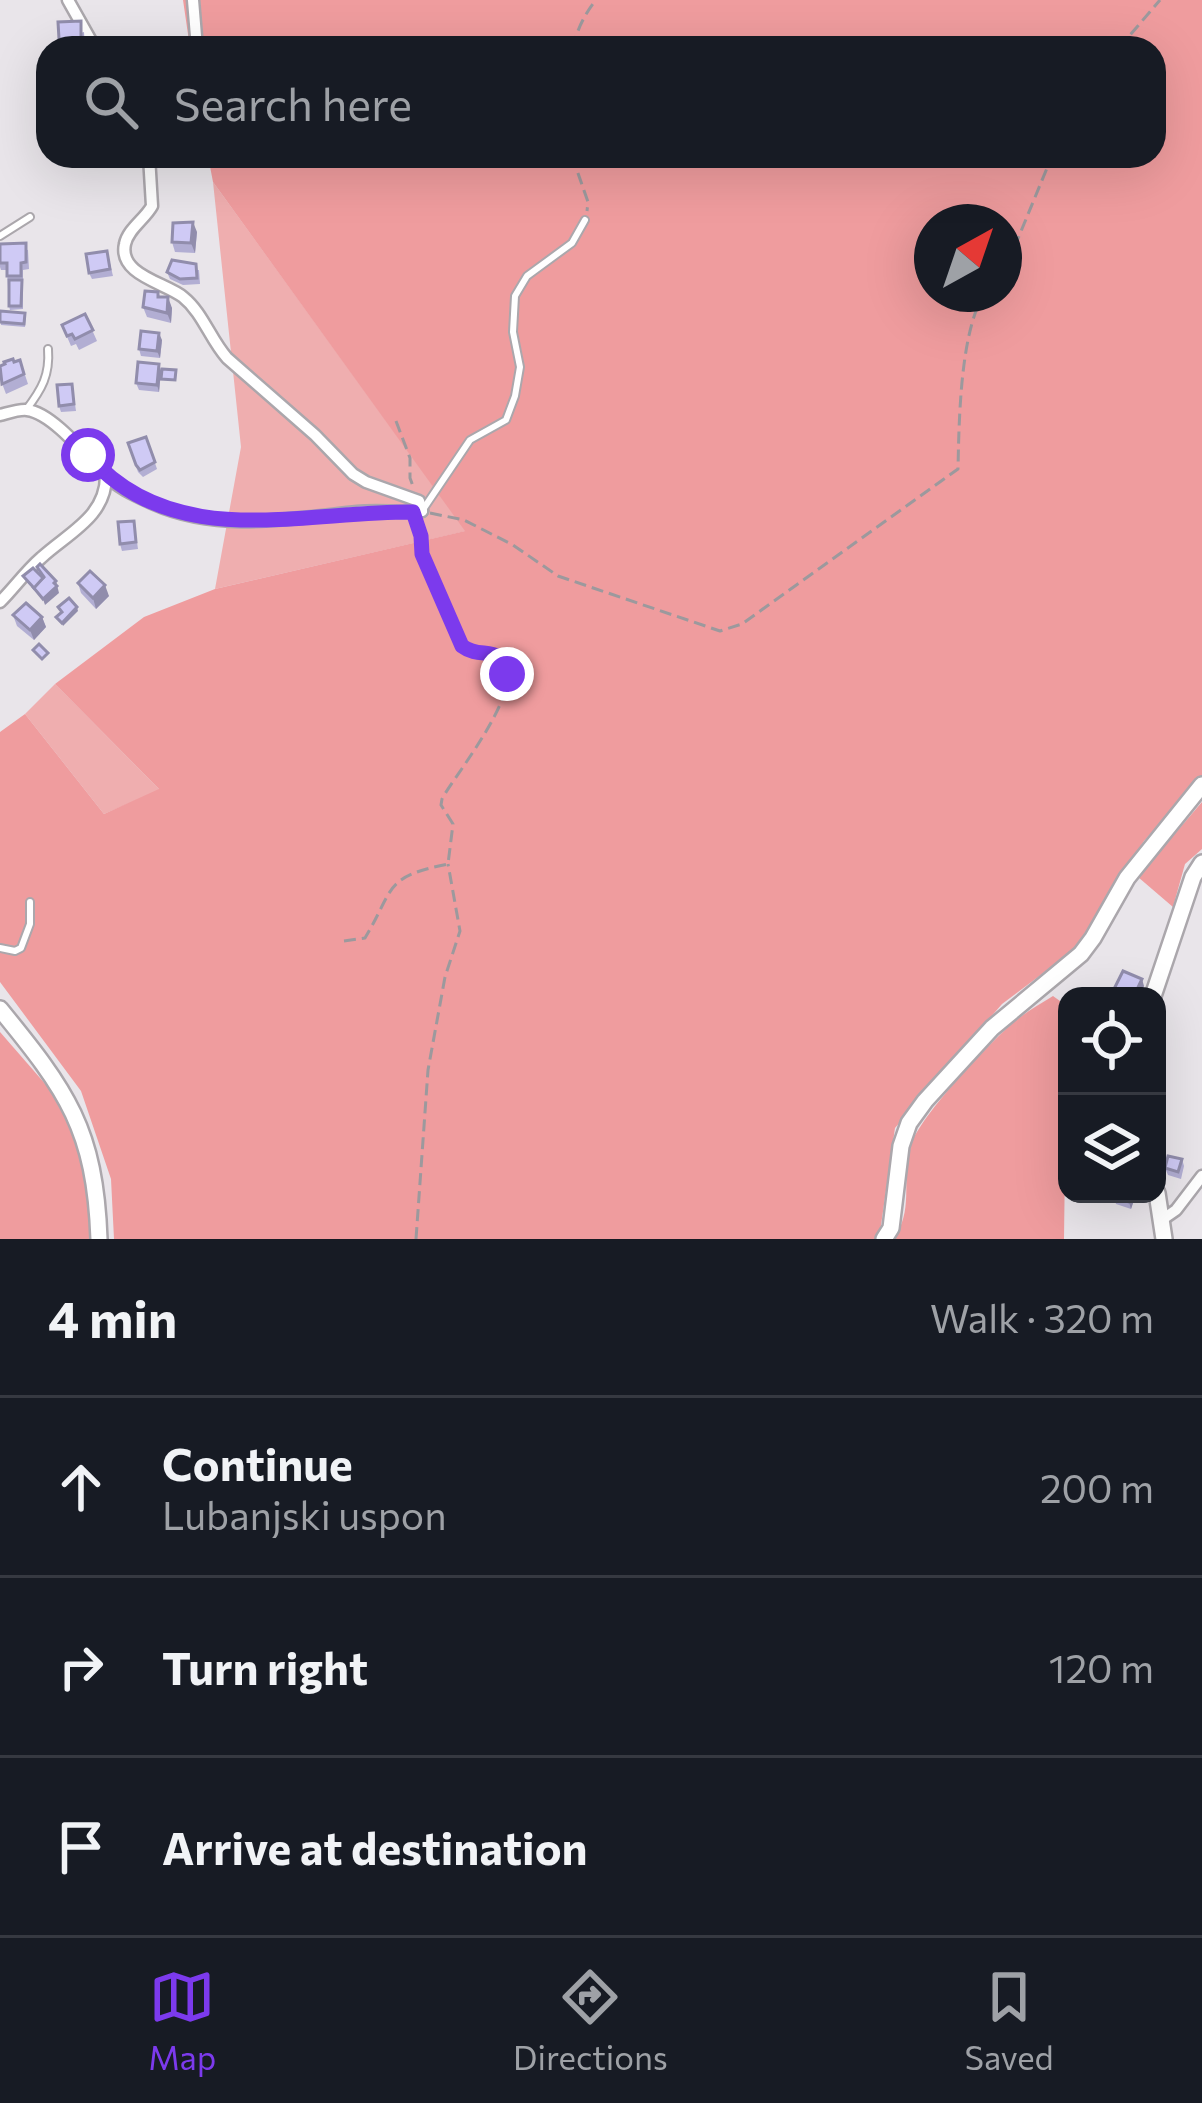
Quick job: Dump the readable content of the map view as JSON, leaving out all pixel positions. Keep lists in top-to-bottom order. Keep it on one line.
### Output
{"north":"top right","page":{"search":"Search here","heading":["4 min","Walk · 320 m"],"list":[["Continue","Lubanjski uspon","200 m"],["Turn right","120 m"],"Arrive at destination"],"nav":["Map","Directions","Saved"]}}
